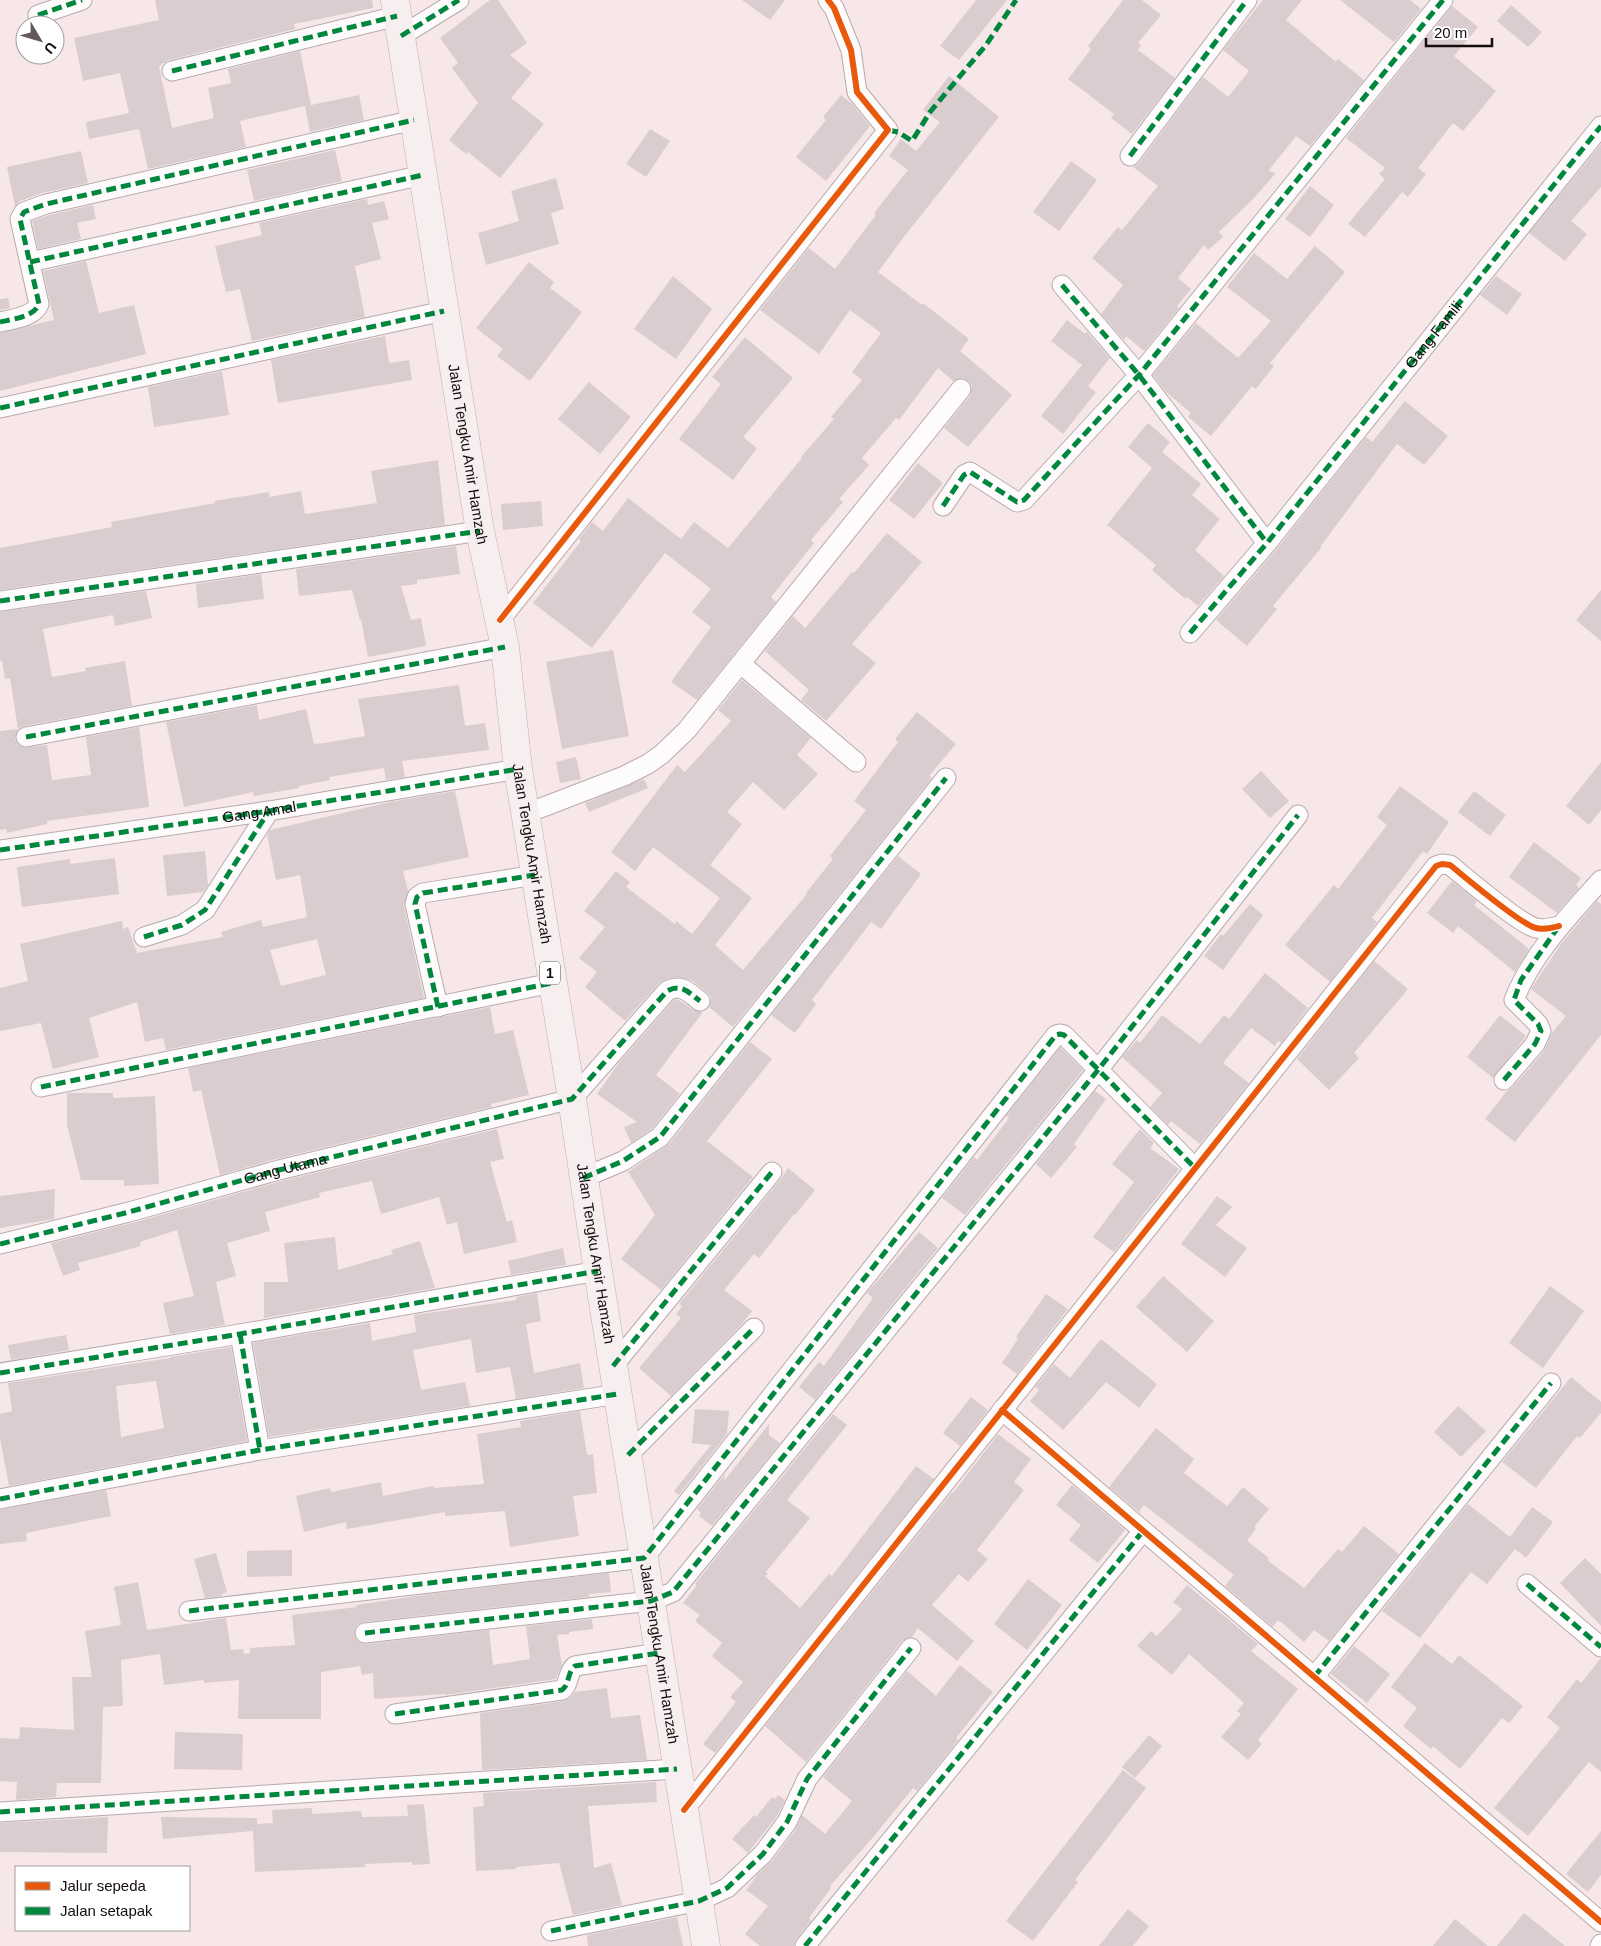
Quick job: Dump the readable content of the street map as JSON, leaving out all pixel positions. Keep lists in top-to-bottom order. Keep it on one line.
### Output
{"streets":{"main road":["Jalan Tengku Amir Hamzah","1"],"street":["Gang Famili","Gang Amal","Gang Utama"]},"crossings":[["Jalan Tengku Amir Hamzah","Gang Amal"],["Jalan Tengku Amir Hamzah","Gang Utama"]],"legend":["Jalur sepeda","Jalan setapak"],"scale_bar":"20 m","north":"bottom right"}
